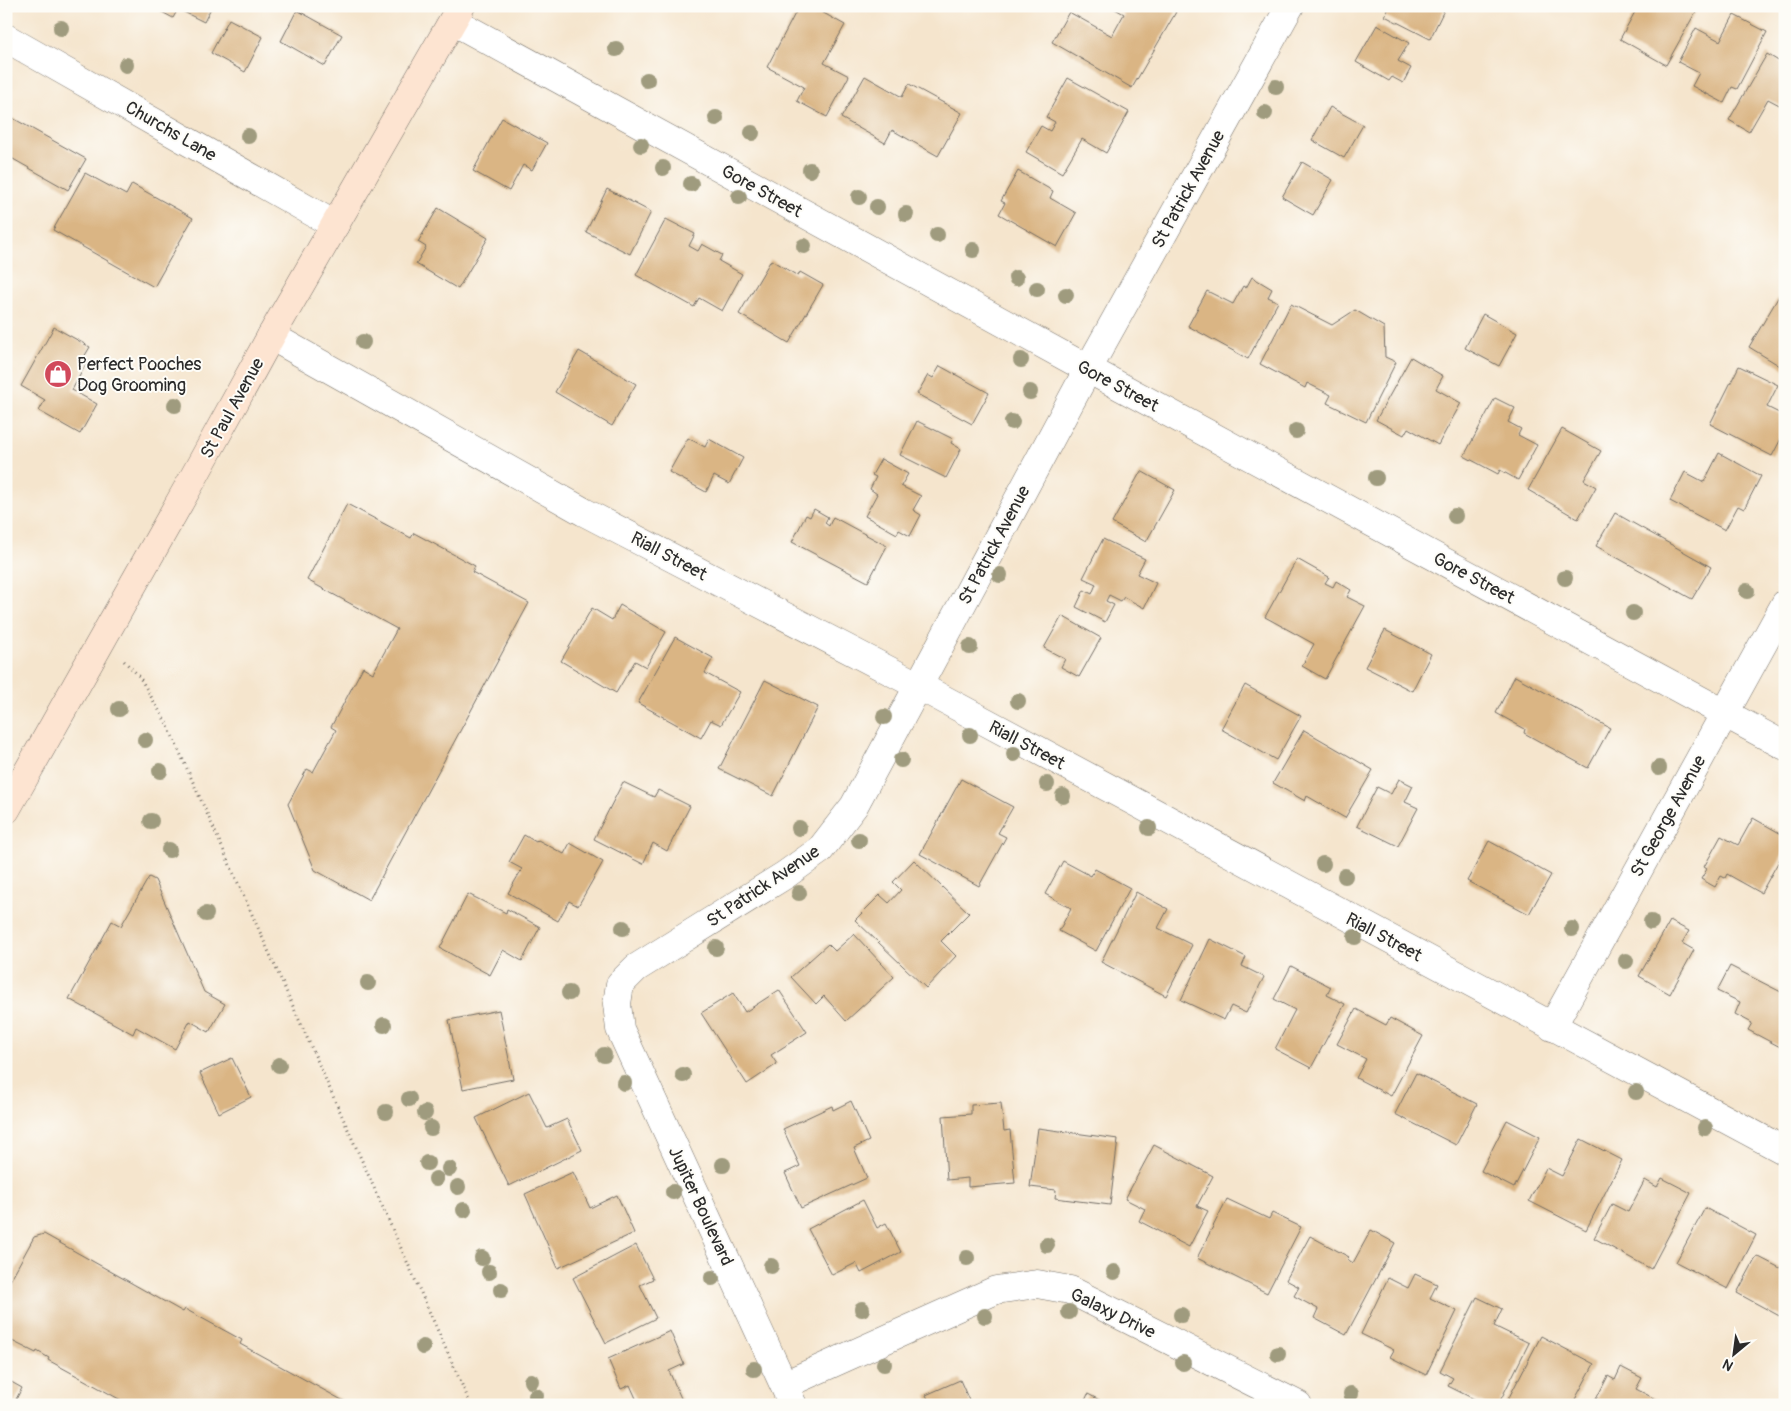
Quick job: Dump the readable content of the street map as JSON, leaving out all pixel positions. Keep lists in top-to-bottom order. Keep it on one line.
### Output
{"streets":{"main road":["St Paul Avenue"],"street":["Churchs Lane","St Patrick Avenue","Gore Street","Riall Street","St George Avenue","Jupiter Boulevard","Galaxy Drive"]},"crossings":[["Churchs Lane","St Paul Avenue"],["St Patrick Avenue","Gore Street"],["St Patrick Avenue","Riall Street"],["St Patrick Avenue","Jupiter Boulevard"],["Gore Street","St Paul Avenue"],["Gore Street","St George Avenue"],["St Paul Avenue","Riall Street"],["Riall Street","St George Avenue"],["Jupiter Boulevard","Galaxy Drive"]],"places":{"shop":["Perfect Pooches Dog Grooming"]},"north":"bottom left"}
